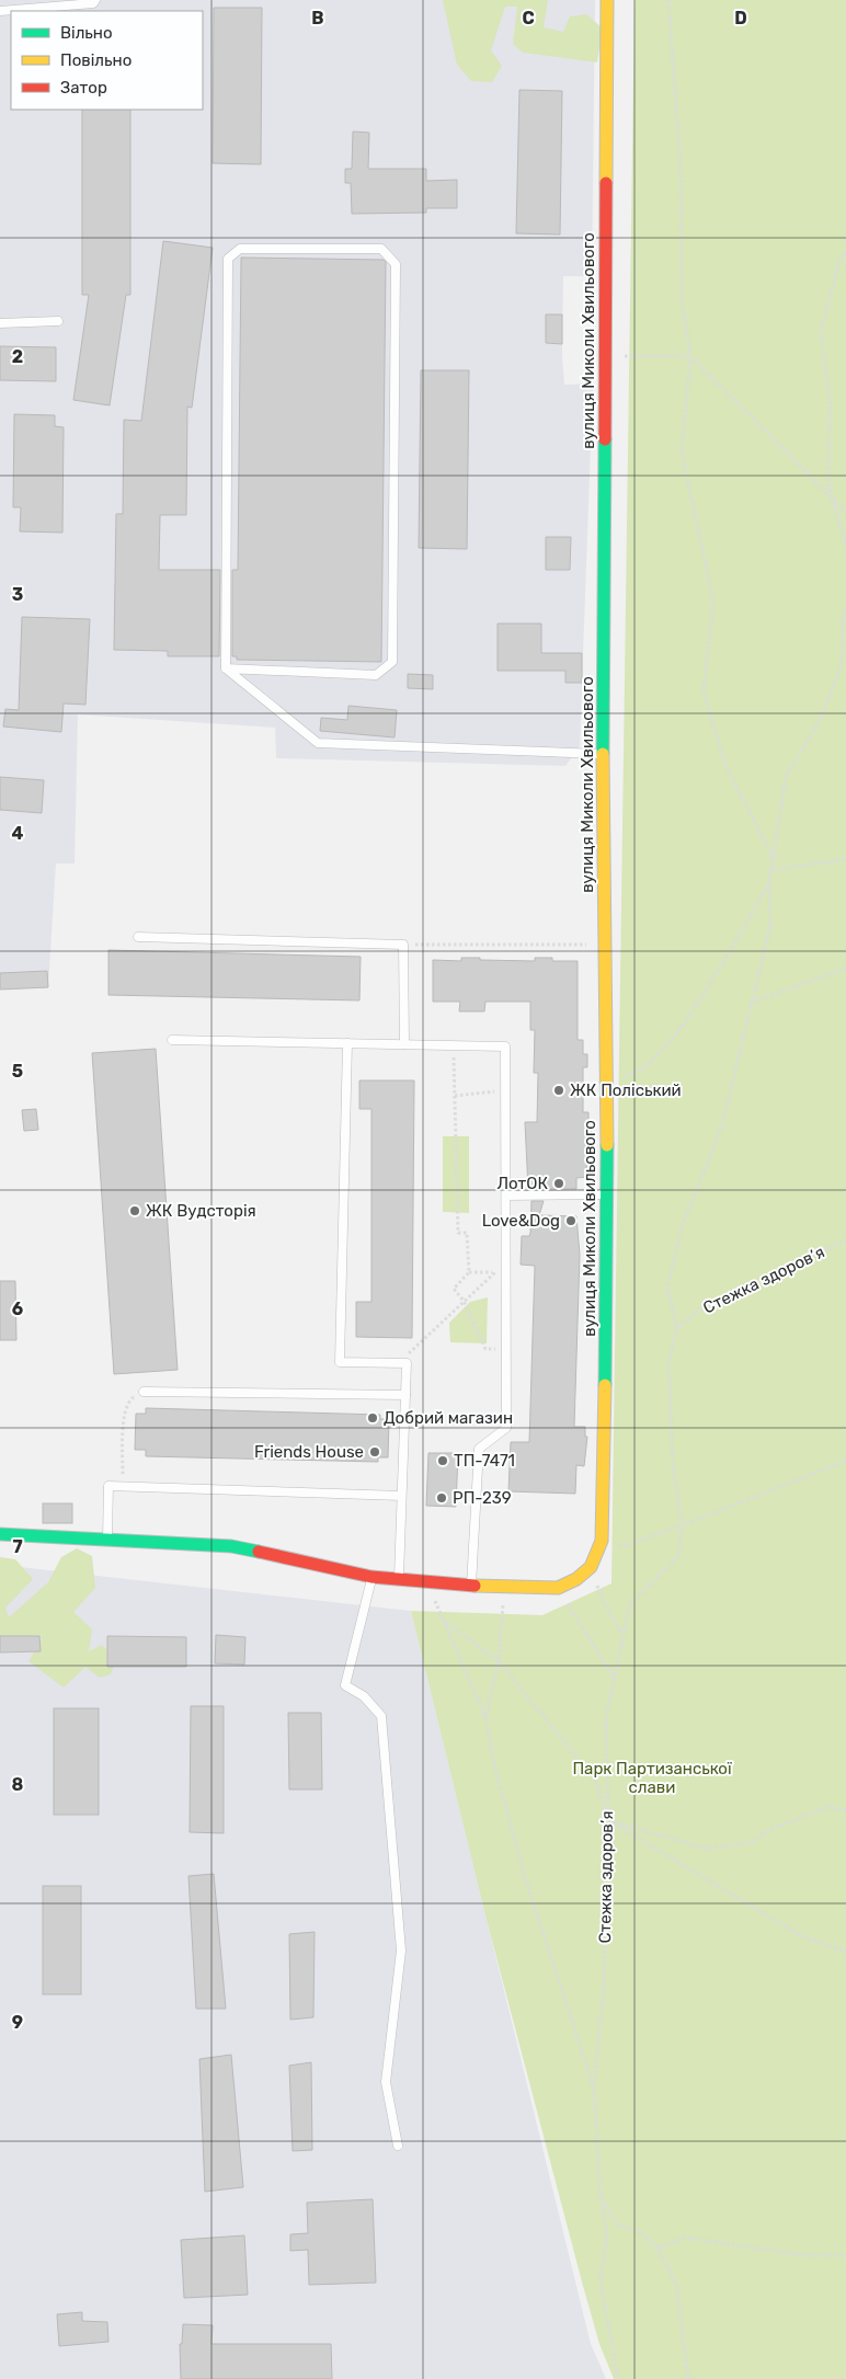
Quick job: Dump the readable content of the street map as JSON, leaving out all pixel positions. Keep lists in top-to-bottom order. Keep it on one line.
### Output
{"streets":{"street":["вулиця Миколи Хвильового"],"path":["Стежка здоров’я"]},"parks":["Парк Партизанської слави"],"places":["ЖК Поліський","ЛотОК","ЖК Вудсторія","Love&Dog","Добрий магазин","Friends House","ТП-7471","РП-239"],"legend":["Вільно","Повільно","Затор"],"grid":{"columns":["B","C","D"],"rows":["2","3","4","5","6","7","8","9"]}}
